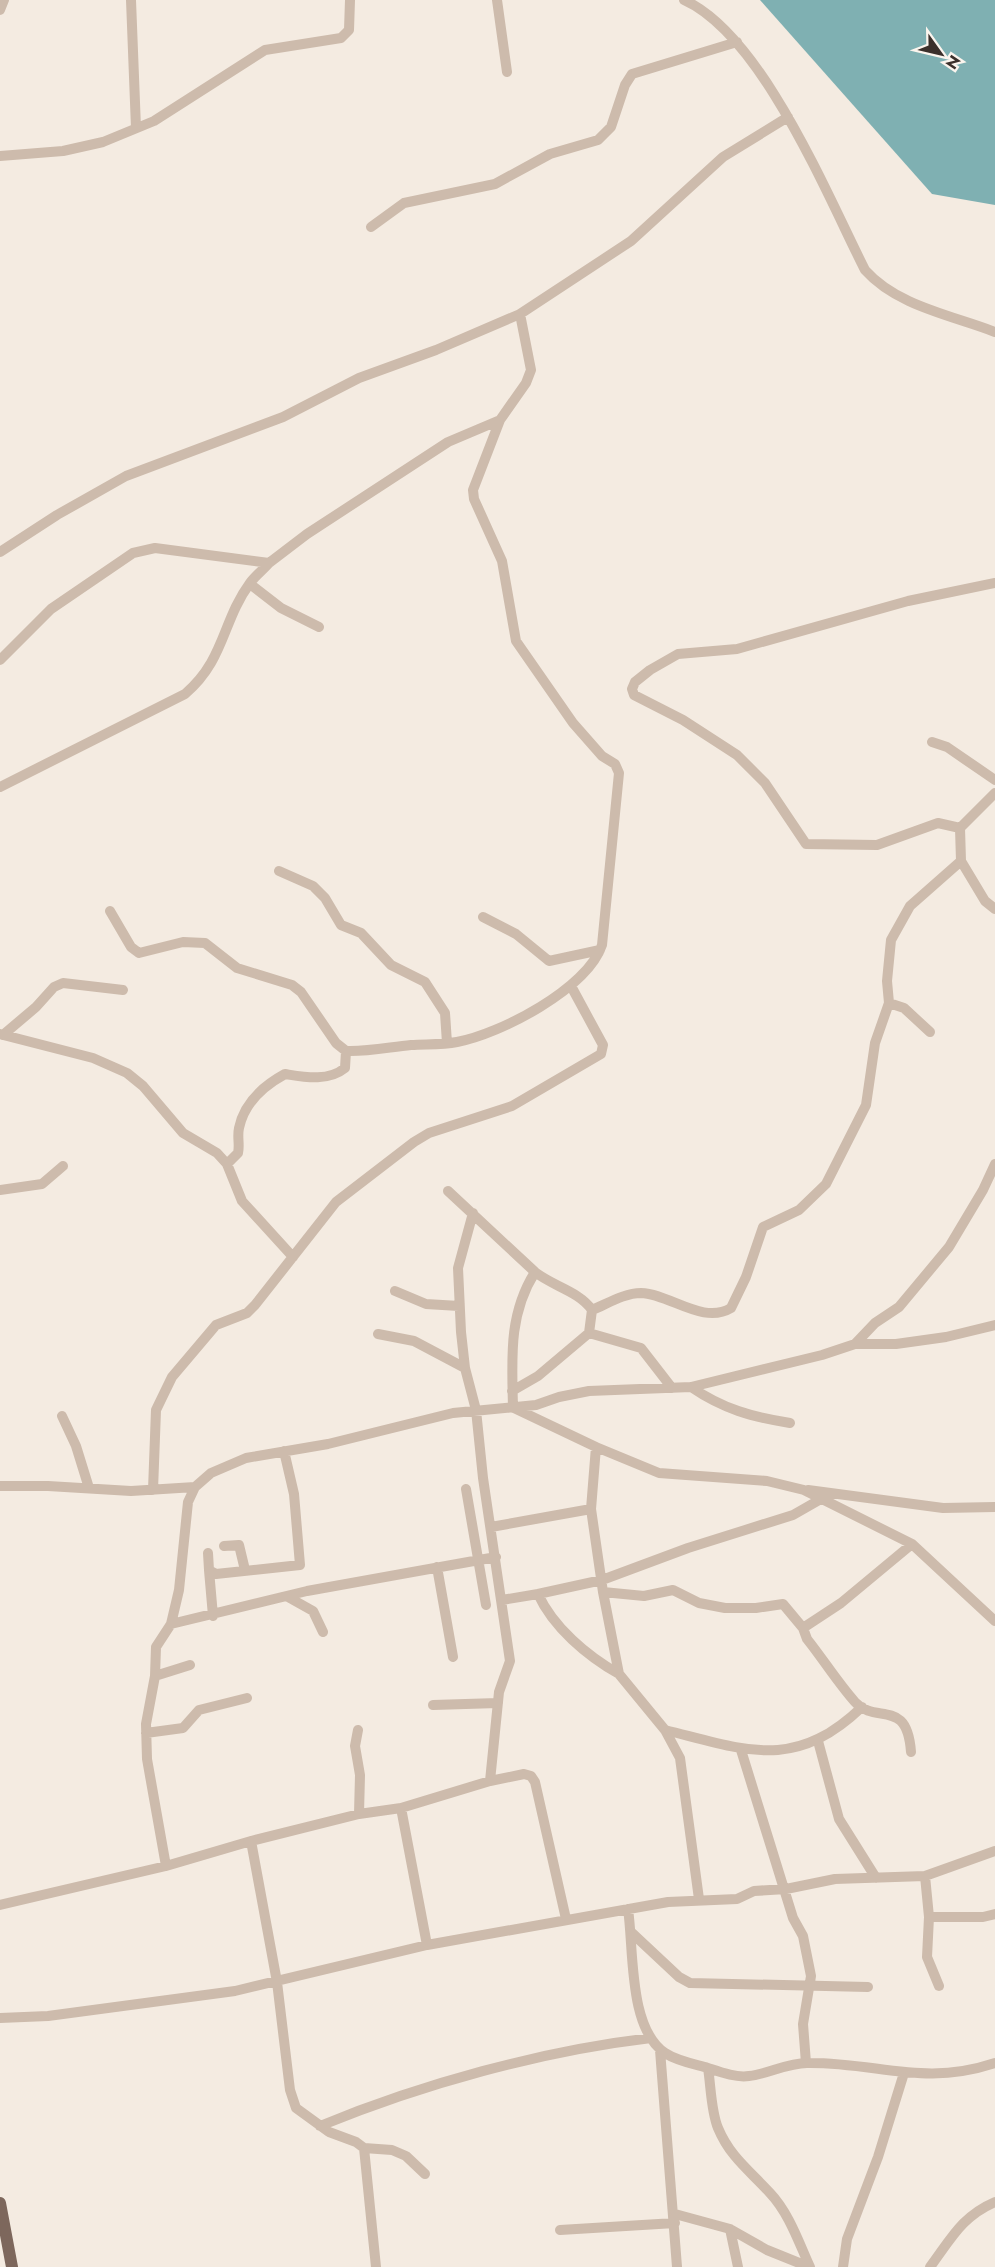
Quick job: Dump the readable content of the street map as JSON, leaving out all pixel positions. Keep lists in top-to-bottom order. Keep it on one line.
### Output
{"north":"bottom right"}
